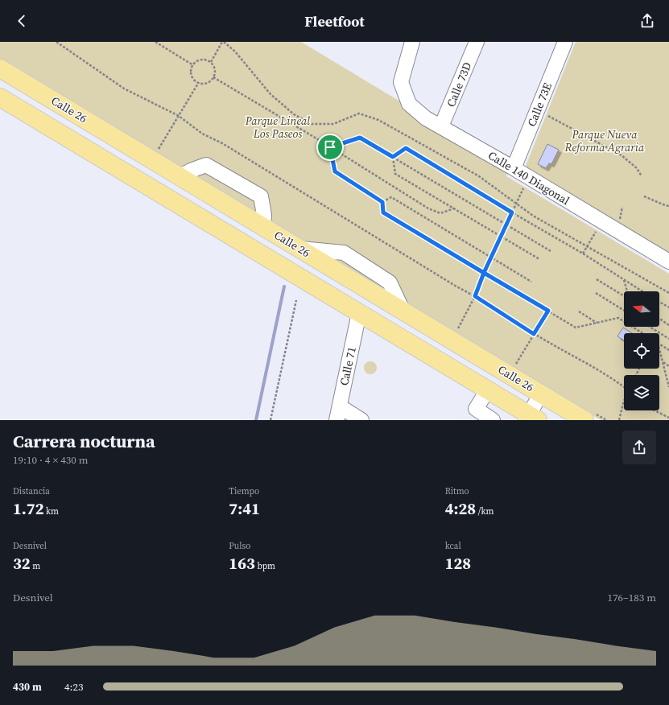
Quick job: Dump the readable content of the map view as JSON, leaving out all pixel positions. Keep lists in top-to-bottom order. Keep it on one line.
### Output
{"streets":{"main road":["Calle 26"],"street":["Calle 73D","Calle 73E","Calle 140 Diagonal","Calle 71"]},"crossings":[["Calle 73D","Calle 140 Diagonal"],["Calle 73E","Calle 140 Diagonal"]],"parks":["Parque Lineal Los Paseos","Parque Nueva Reforma Agraria"],"north":"left","page":{"header":"Fleetfoot","heading":["Carrera nocturna","19:10 · 4 × 430 m"],"stats":[["Distancia","1.72 km"],["Tiempo","7:41"],["Ritmo","4:28 /km"],["Desnivel","32 m"],["Pulso","163 bpm"],["kcal","128"]],"chart":["Desnivel","176–183 m"],"list":[{"name":"430 m","note":"4:23"}]}}
